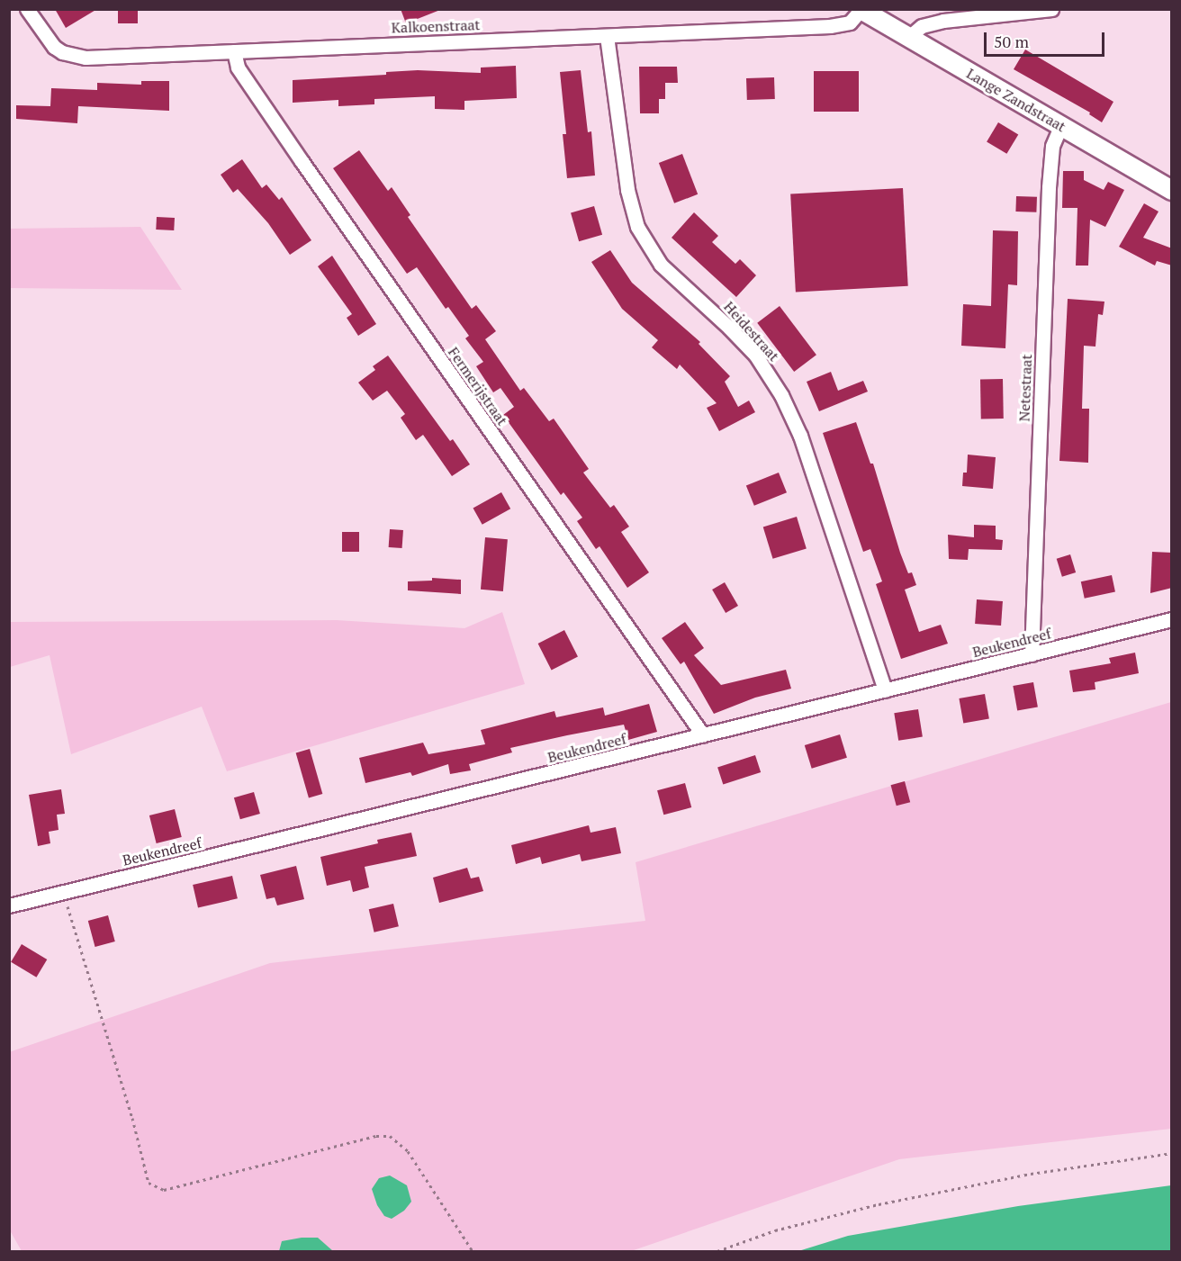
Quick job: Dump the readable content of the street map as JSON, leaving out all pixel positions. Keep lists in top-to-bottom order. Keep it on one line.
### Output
{"streets":{"street":["Kalkoenstraat","Lange Zandstraat","Heidestraat","Fermerijstraat","Netestraat","Beukendreef"]},"crossings":[["Kalkoenstraat","Lange Zandstraat"],["Kalkoenstraat","Heidestraat"],["Kalkoenstraat","Fermerijstraat"],["Lange Zandstraat","Netestraat"],["Heidestraat","Beukendreef"],["Fermerijstraat","Beukendreef"],["Netestraat","Beukendreef"]],"scale_bar":"50 m"}
